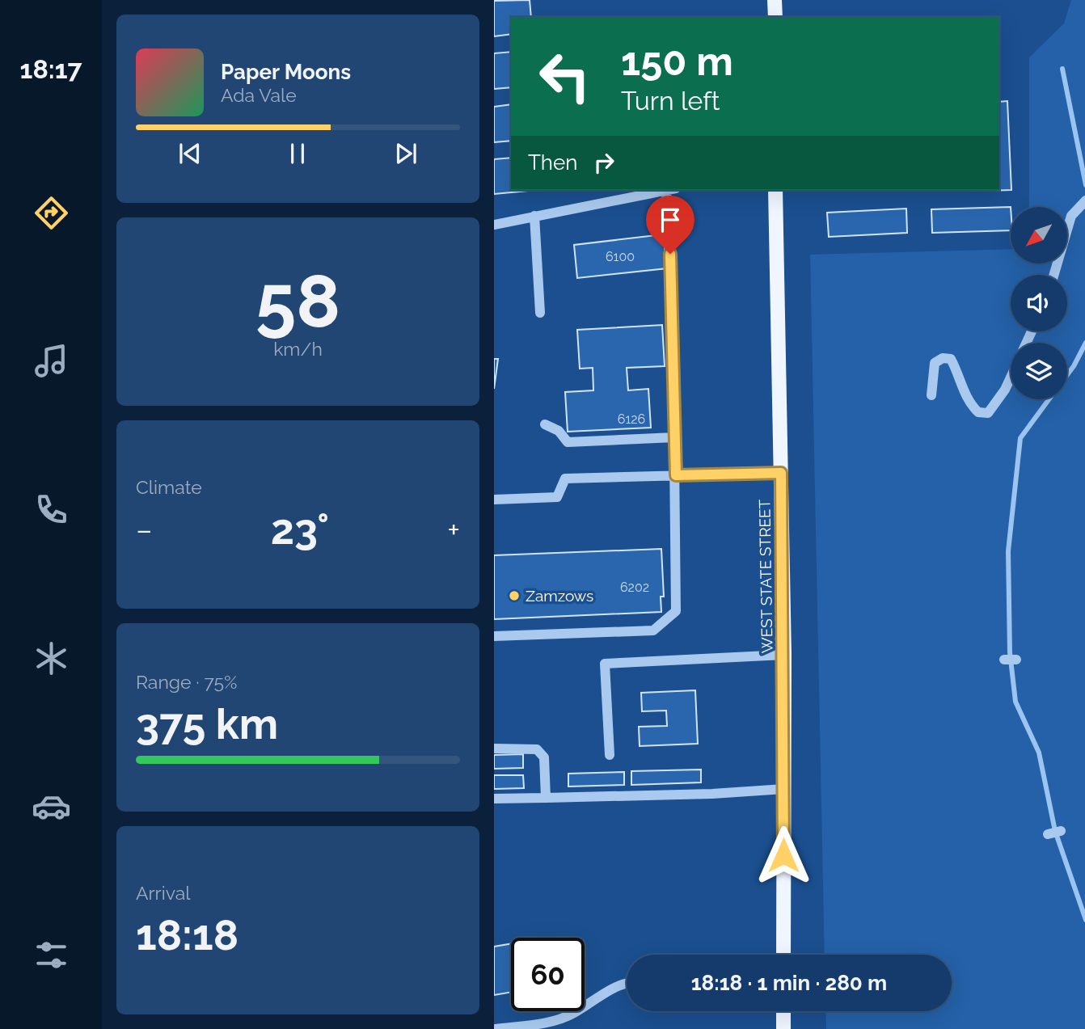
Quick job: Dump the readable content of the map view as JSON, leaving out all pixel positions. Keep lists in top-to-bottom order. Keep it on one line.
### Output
{"streets":{"main road":["WEST STATE STREET"]},"places":["Zamzows"],"house_numbers":["6100","6126","6202"],"north":"bottom left","page":{"tabs":"18:17","turn":["150 m","Turn left"],"song":["Paper Moons","Ada Vale"],"then":"Then","tile":[["58","km/h"],"Climate",["Range · 75%","375 km"],["Arrival","18:18"]],"heat":["−","23°","+"],"limit":"60","trip":"18:18 · 1 min · 280 m"}}
